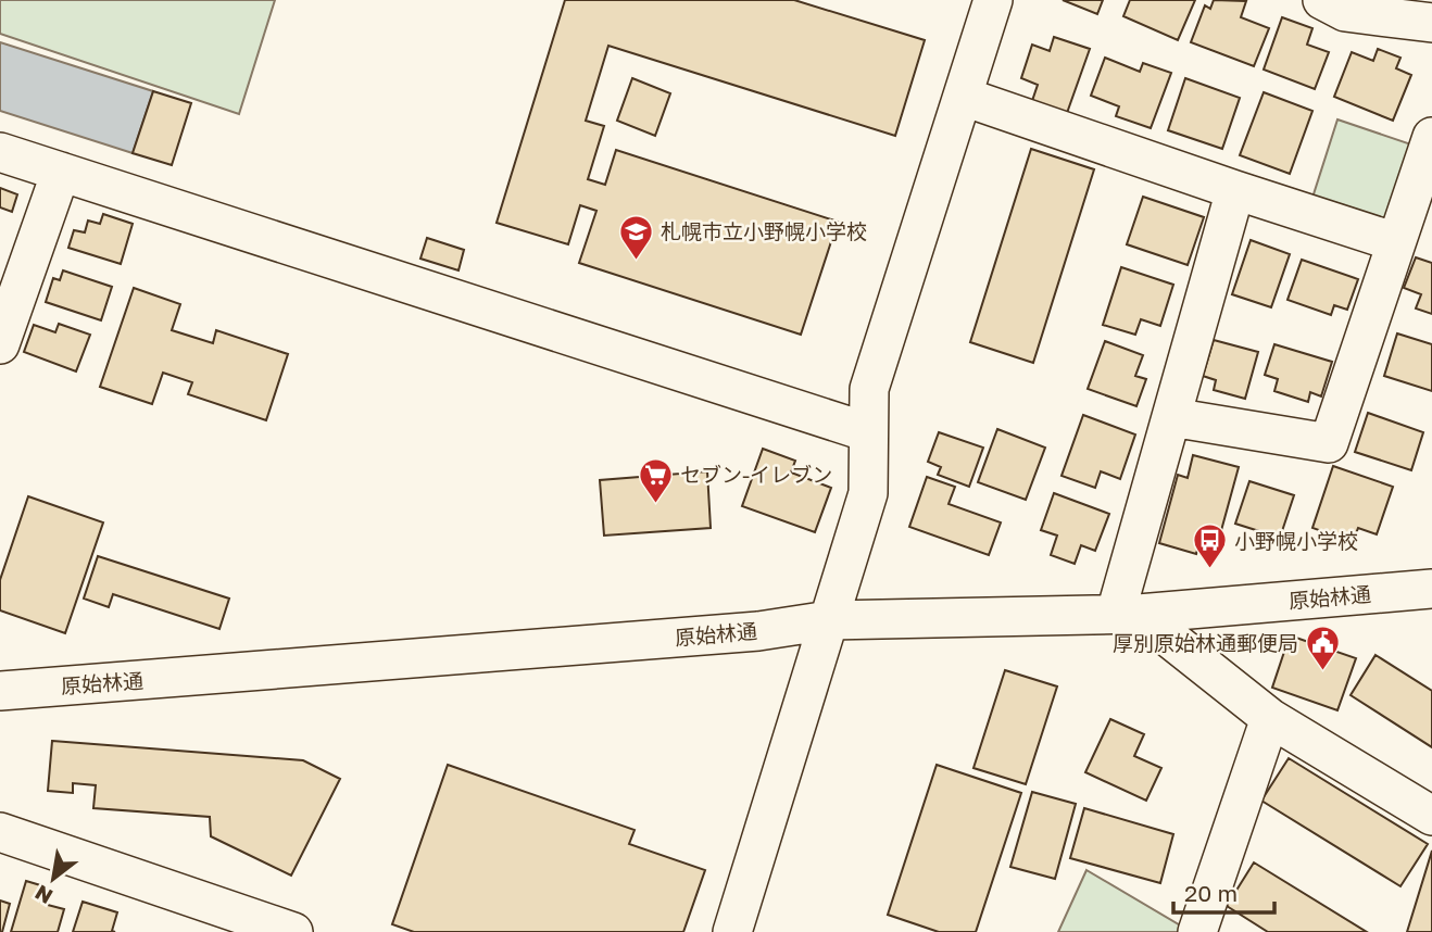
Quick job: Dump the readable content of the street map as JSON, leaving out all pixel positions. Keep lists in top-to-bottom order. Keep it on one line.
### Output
{"streets":{"street":["原始林通"]},"places":{"school or university":["札幌市立小野幌小学校"],"supermarket":["セブン-イレブン"],"bus stop":["小野幌小学校"],"public building":["厚別原始林通郵便局"]},"scale_bar":"20 m","north":"bottom left"}
